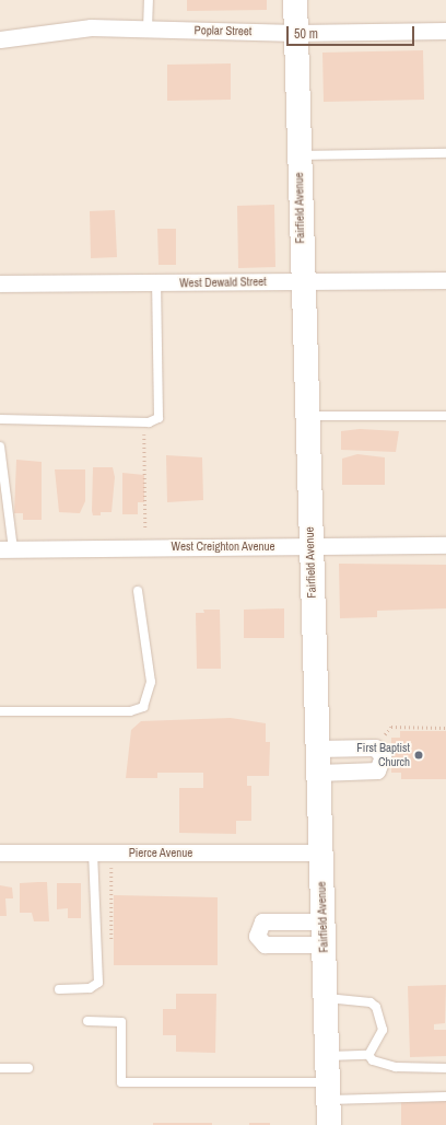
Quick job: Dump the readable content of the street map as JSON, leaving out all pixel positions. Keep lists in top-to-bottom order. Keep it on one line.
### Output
{"streets":{"main road":["Fairfield Avenue"],"street":["Poplar Street","West Dewald Street","West Creighton Avenue","Pierce Avenue"]},"crossings":[["Poplar Street","Fairfield Avenue"],["Fairfield Avenue","West Dewald Street"],["Fairfield Avenue","West Creighton Avenue"],["Fairfield Avenue","Pierce Avenue"]],"places":["First Baptist Church"],"scale_bar":"50 m"}
